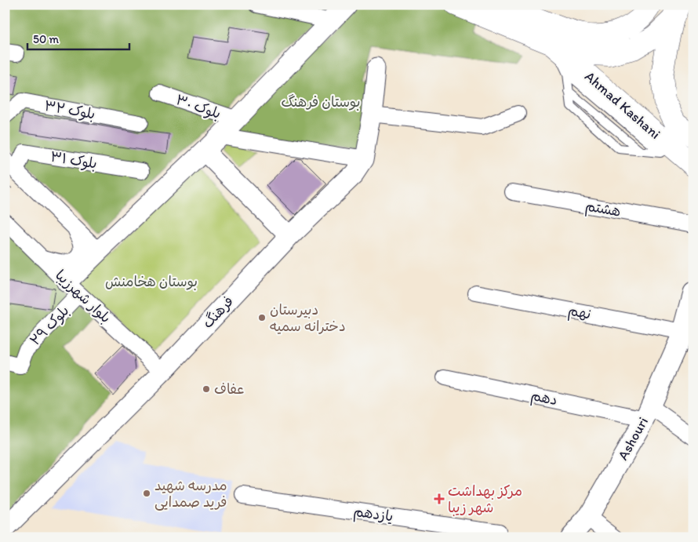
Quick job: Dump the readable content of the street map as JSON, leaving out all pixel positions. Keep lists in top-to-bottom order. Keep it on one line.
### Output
{"streets":{"main road":["Ahmad Kashani"],"street":["بلوک ۳۰","بلوک ۳۲","بلوک ۳۱","هشتم","بلوار شهرزیبا","فرهنگ","نهم","بلوک ۲۹","دهم","Ashouri","یازدهم"]},"crossings":[["بلوار شهرزیبا","فرهنگ"],["بلوار شهرزیبا","بلوک ۲۹"],["نهم","Ashouri"],["دهم","Ashouri"]],"parks":["بوستان فرهنگ","بوستان هخامنش"],"places":{"other":["دبیرستان دخترانه سمیه","عفاف","مدرسه شهید فرید صمدایی"],"health":["مرکز بهداشت شهر زیبا"]},"scale_bar":"50 m"}
